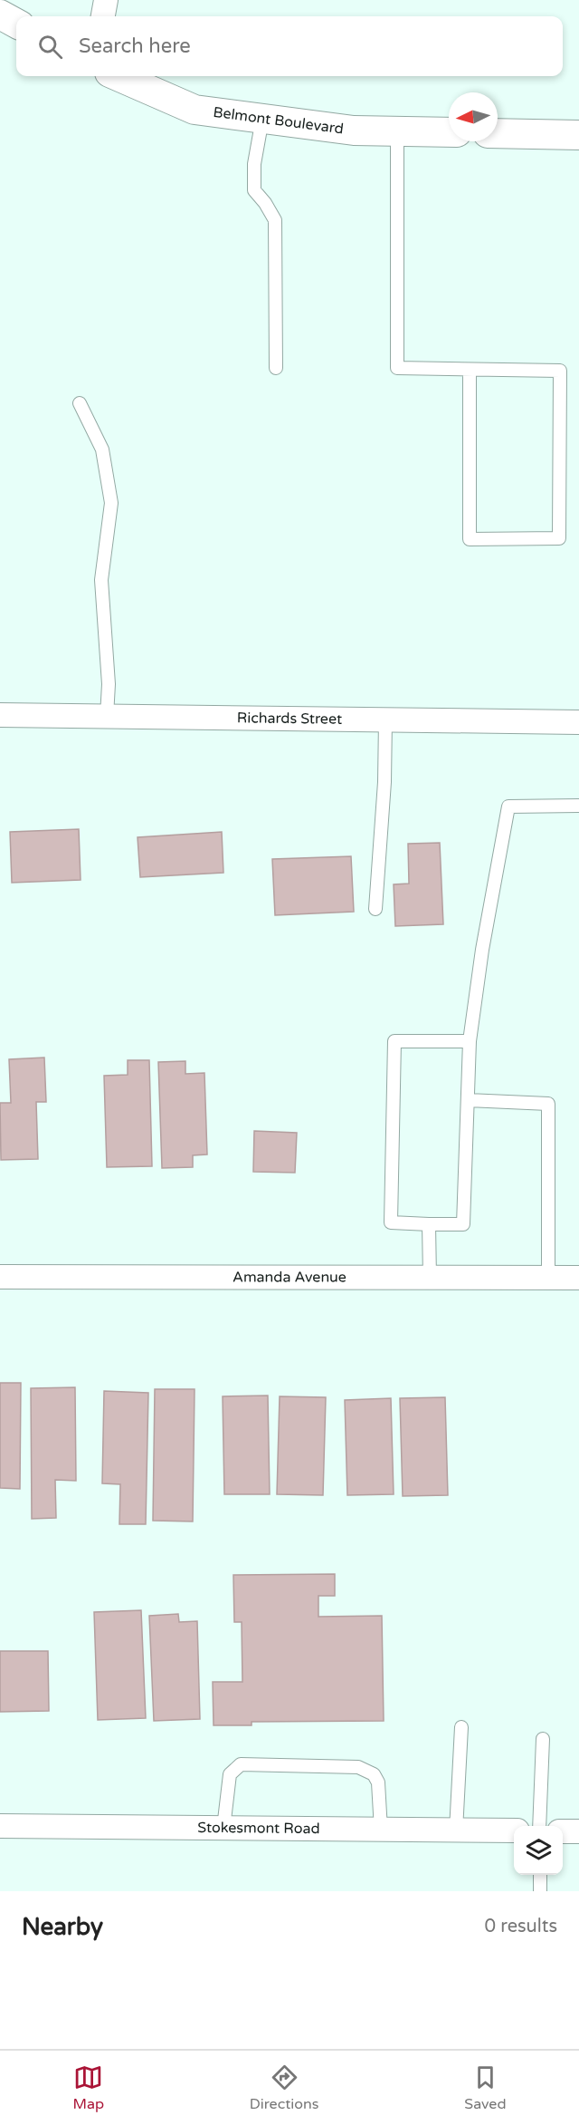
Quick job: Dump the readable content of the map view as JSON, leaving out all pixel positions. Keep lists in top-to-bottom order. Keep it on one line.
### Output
{"streets":{"street":["Belmont Boulevard","Richards Street","Amanda Avenue","Stokesmont Road"]},"north":"left","page":{"search":"Search here","heading":["Nearby","0 results"],"nav":["Map","Directions","Saved"]}}
